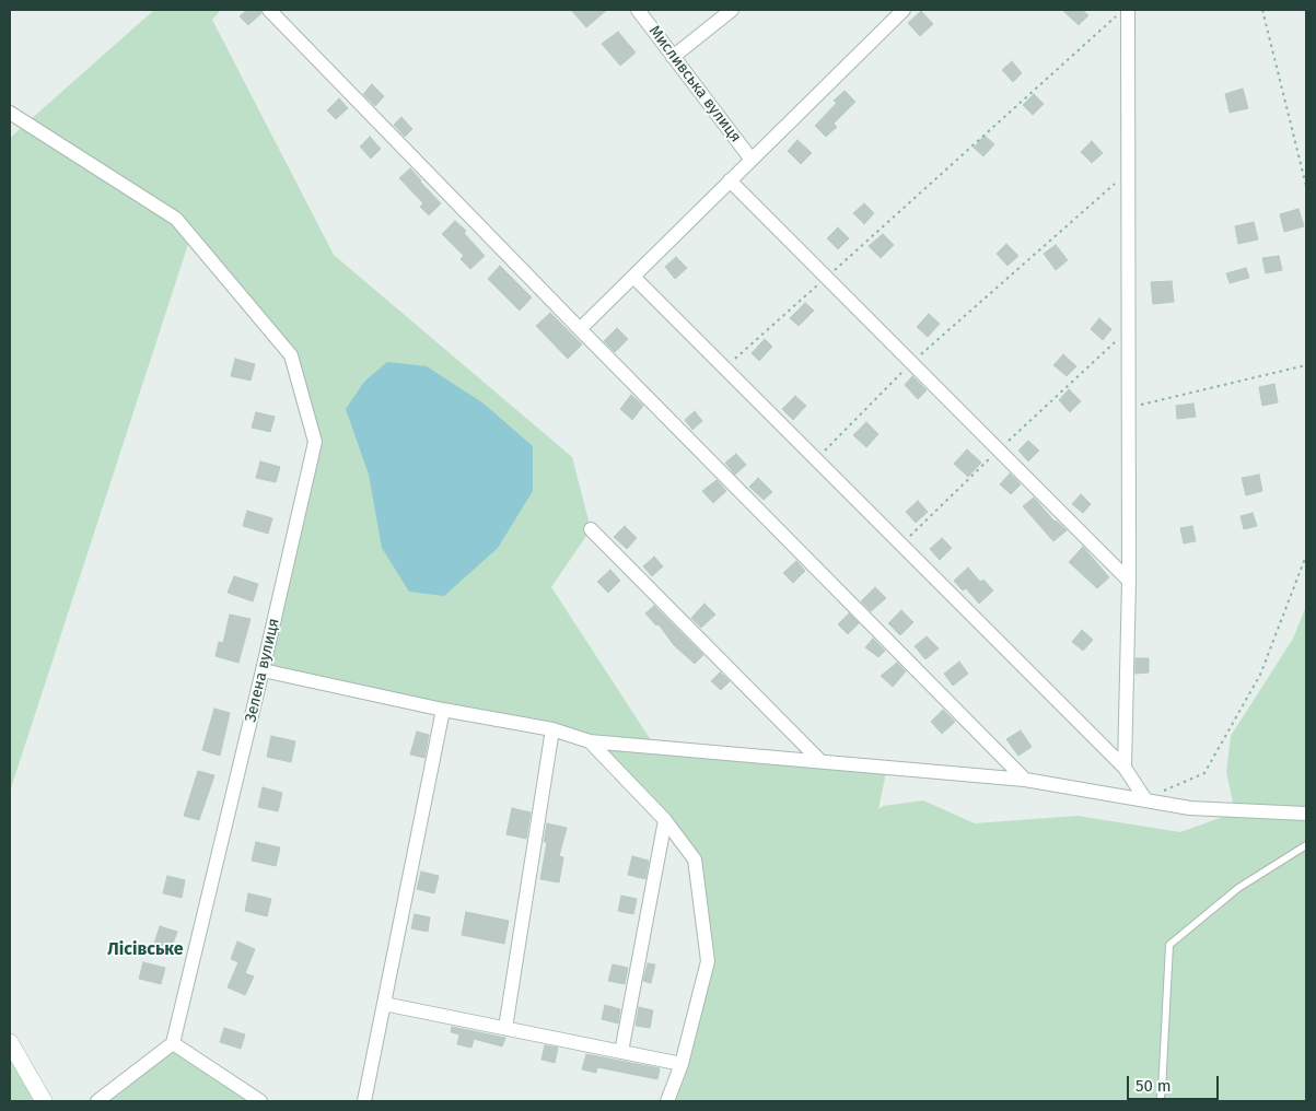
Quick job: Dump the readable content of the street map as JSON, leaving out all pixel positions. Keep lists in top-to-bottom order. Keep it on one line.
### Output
{"streets":{"street":["Мисливська вулиця","Зелена вулиця"]},"districts":["Лісівське"],"scale_bar":"50 m"}
